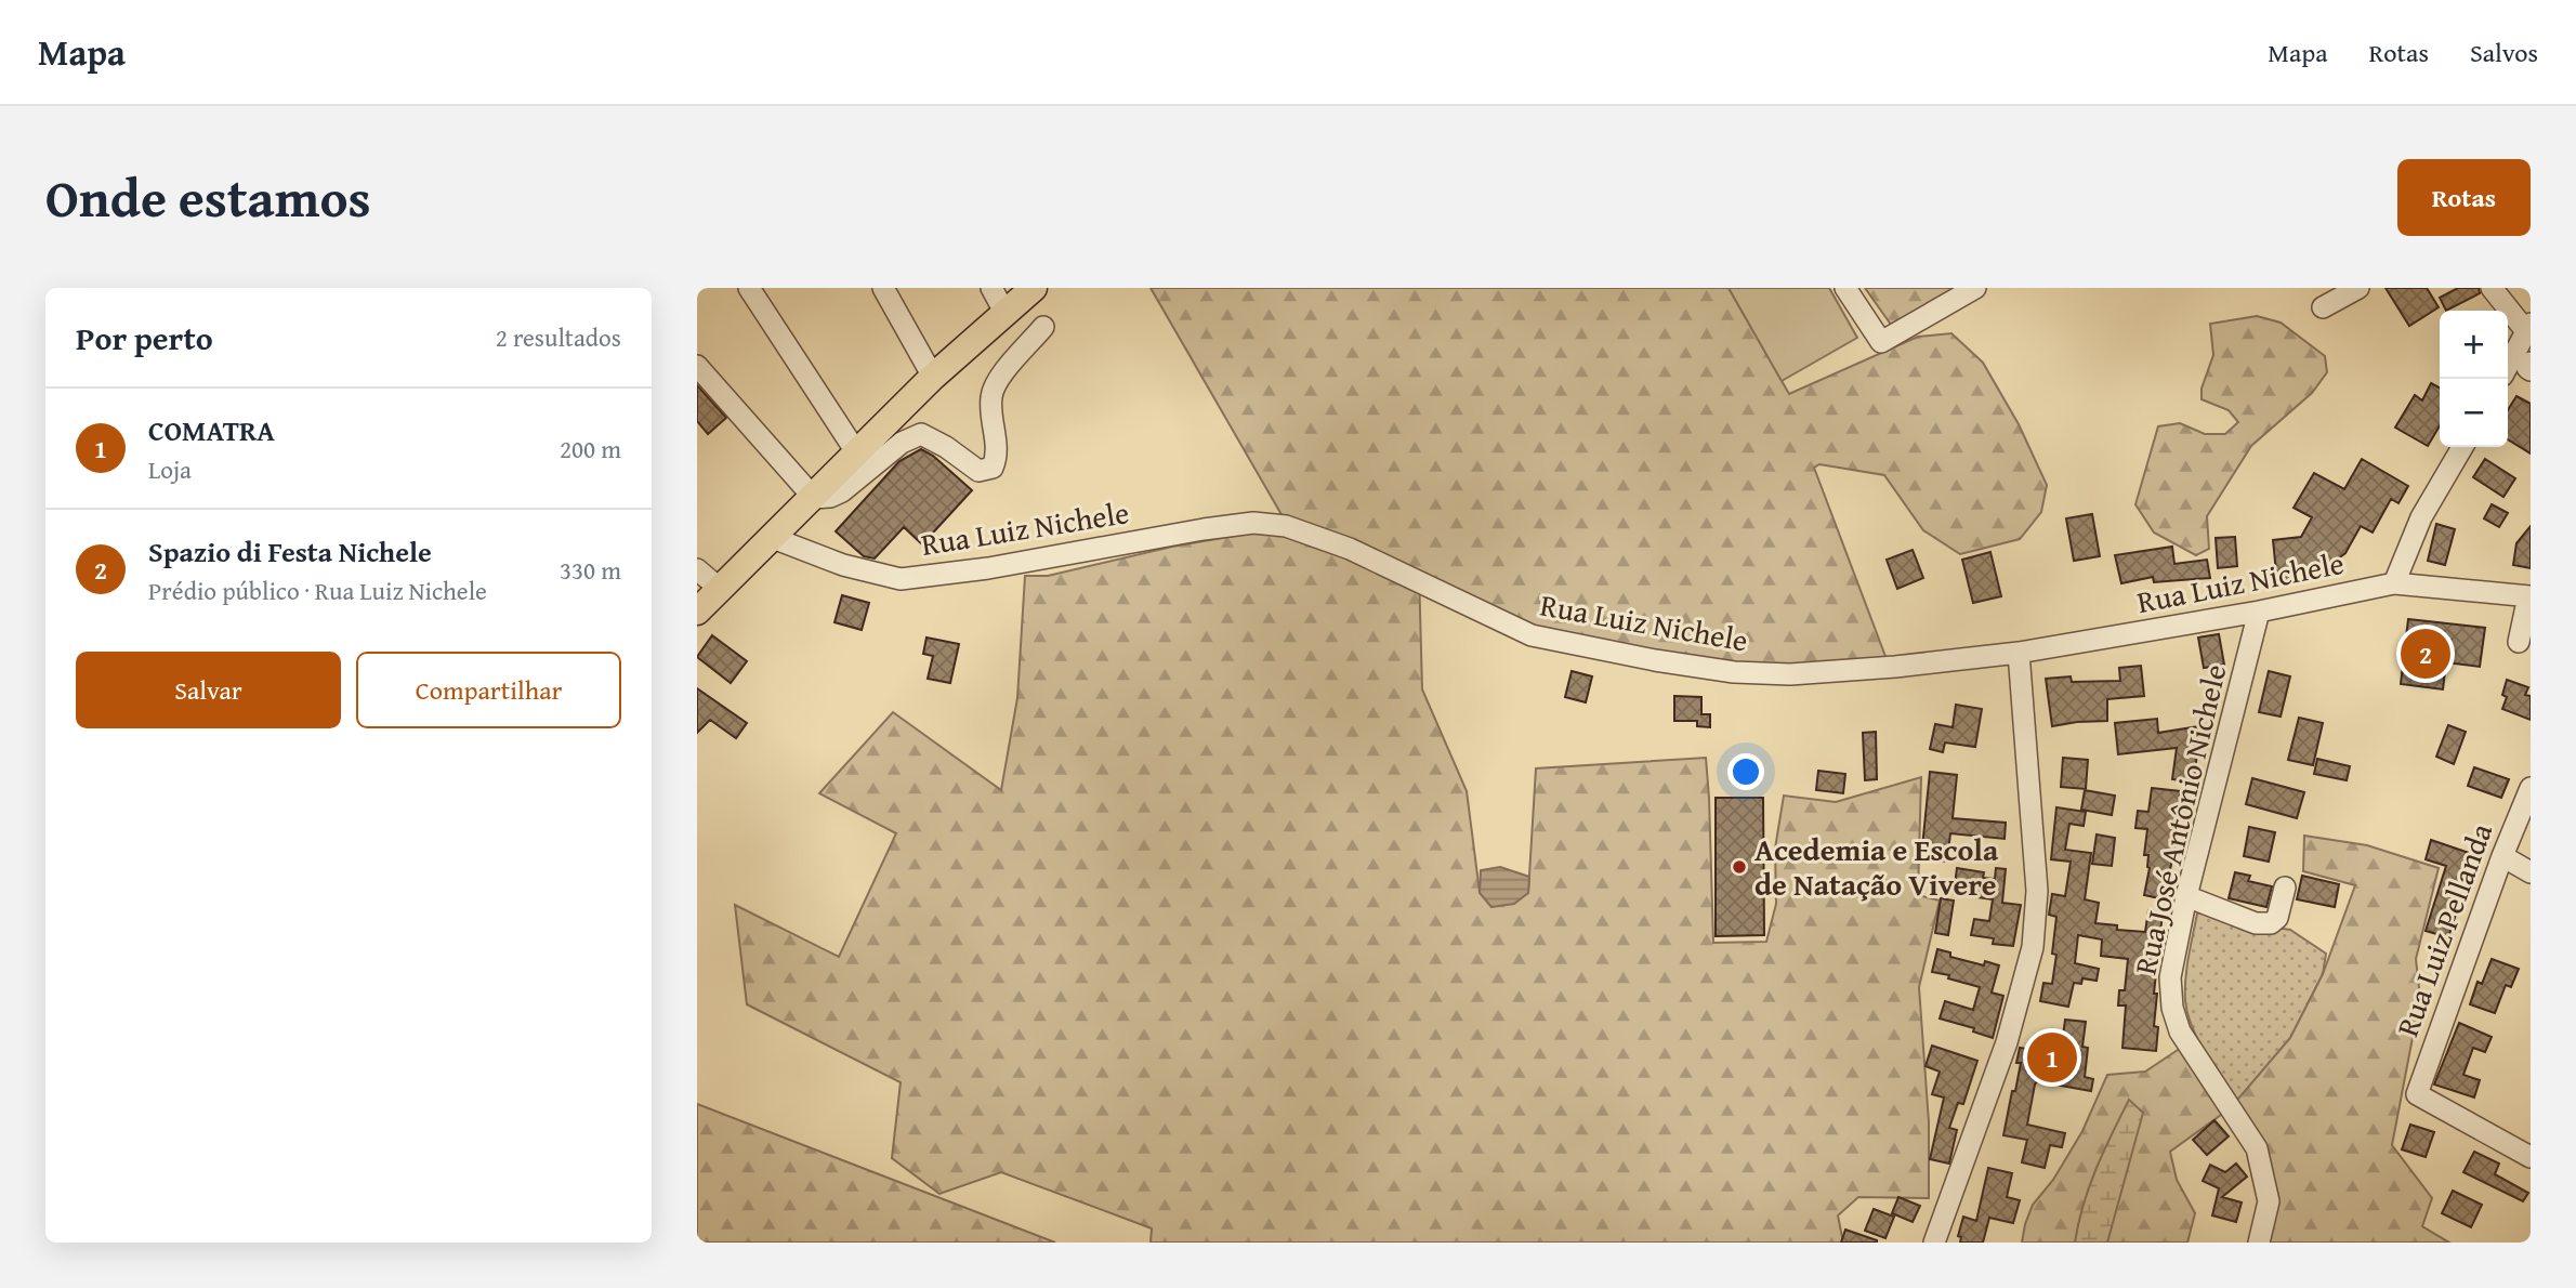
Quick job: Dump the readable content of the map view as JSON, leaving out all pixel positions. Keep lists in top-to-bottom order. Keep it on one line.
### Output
{"streets":{"street":["Rua Luiz Nichele","Rua José Antônio Nichele","Rua Luiz Pellanda"]},"crossings":[["Rua Luiz Nichele","Rua José Antônio Nichele"]],"places":["Acedemia e Escola de Natação Vivere"],"page":{"header":"Mapa","nav":["Mapa","Rotas","Salvos"],"title":"Onde estamos","buttons":["Rotas",["Salvar","Compartilhar"]],"heading":["Por perto","2 resultados"],"map_buttons":["+","−"],"list":[{"mark":"1","name":"COMATRA","note":"Loja","value":"200 m"},{"mark":"2","name":"Spazio di Festa Nichele","note":"Prédio público · Rua Luiz Nichele","value":"330 m"}],"pins":["2","1"]}}
